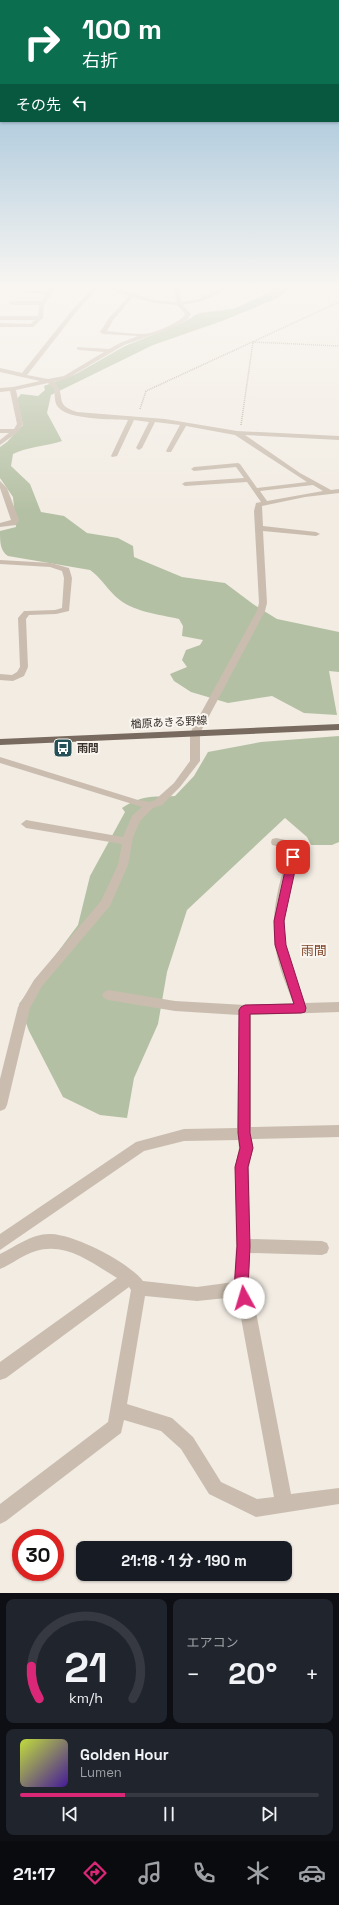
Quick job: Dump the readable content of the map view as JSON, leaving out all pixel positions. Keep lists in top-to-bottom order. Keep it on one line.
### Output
{"streets":{"main road":["楢原あきる野線"]},"districts":["雨間"],"places":{"bus stop":["雨間"]},"page":{"turn":["100 m","右折"],"then":"その先","limit":"30","trip":"21:18 · 1 分 · 190 m","tile":"エアコン","heat":["−","20°","+"],"song":["Golden Hour","Lumen"],"tabs":"21:17","gauge":["21","km/h"]}}
